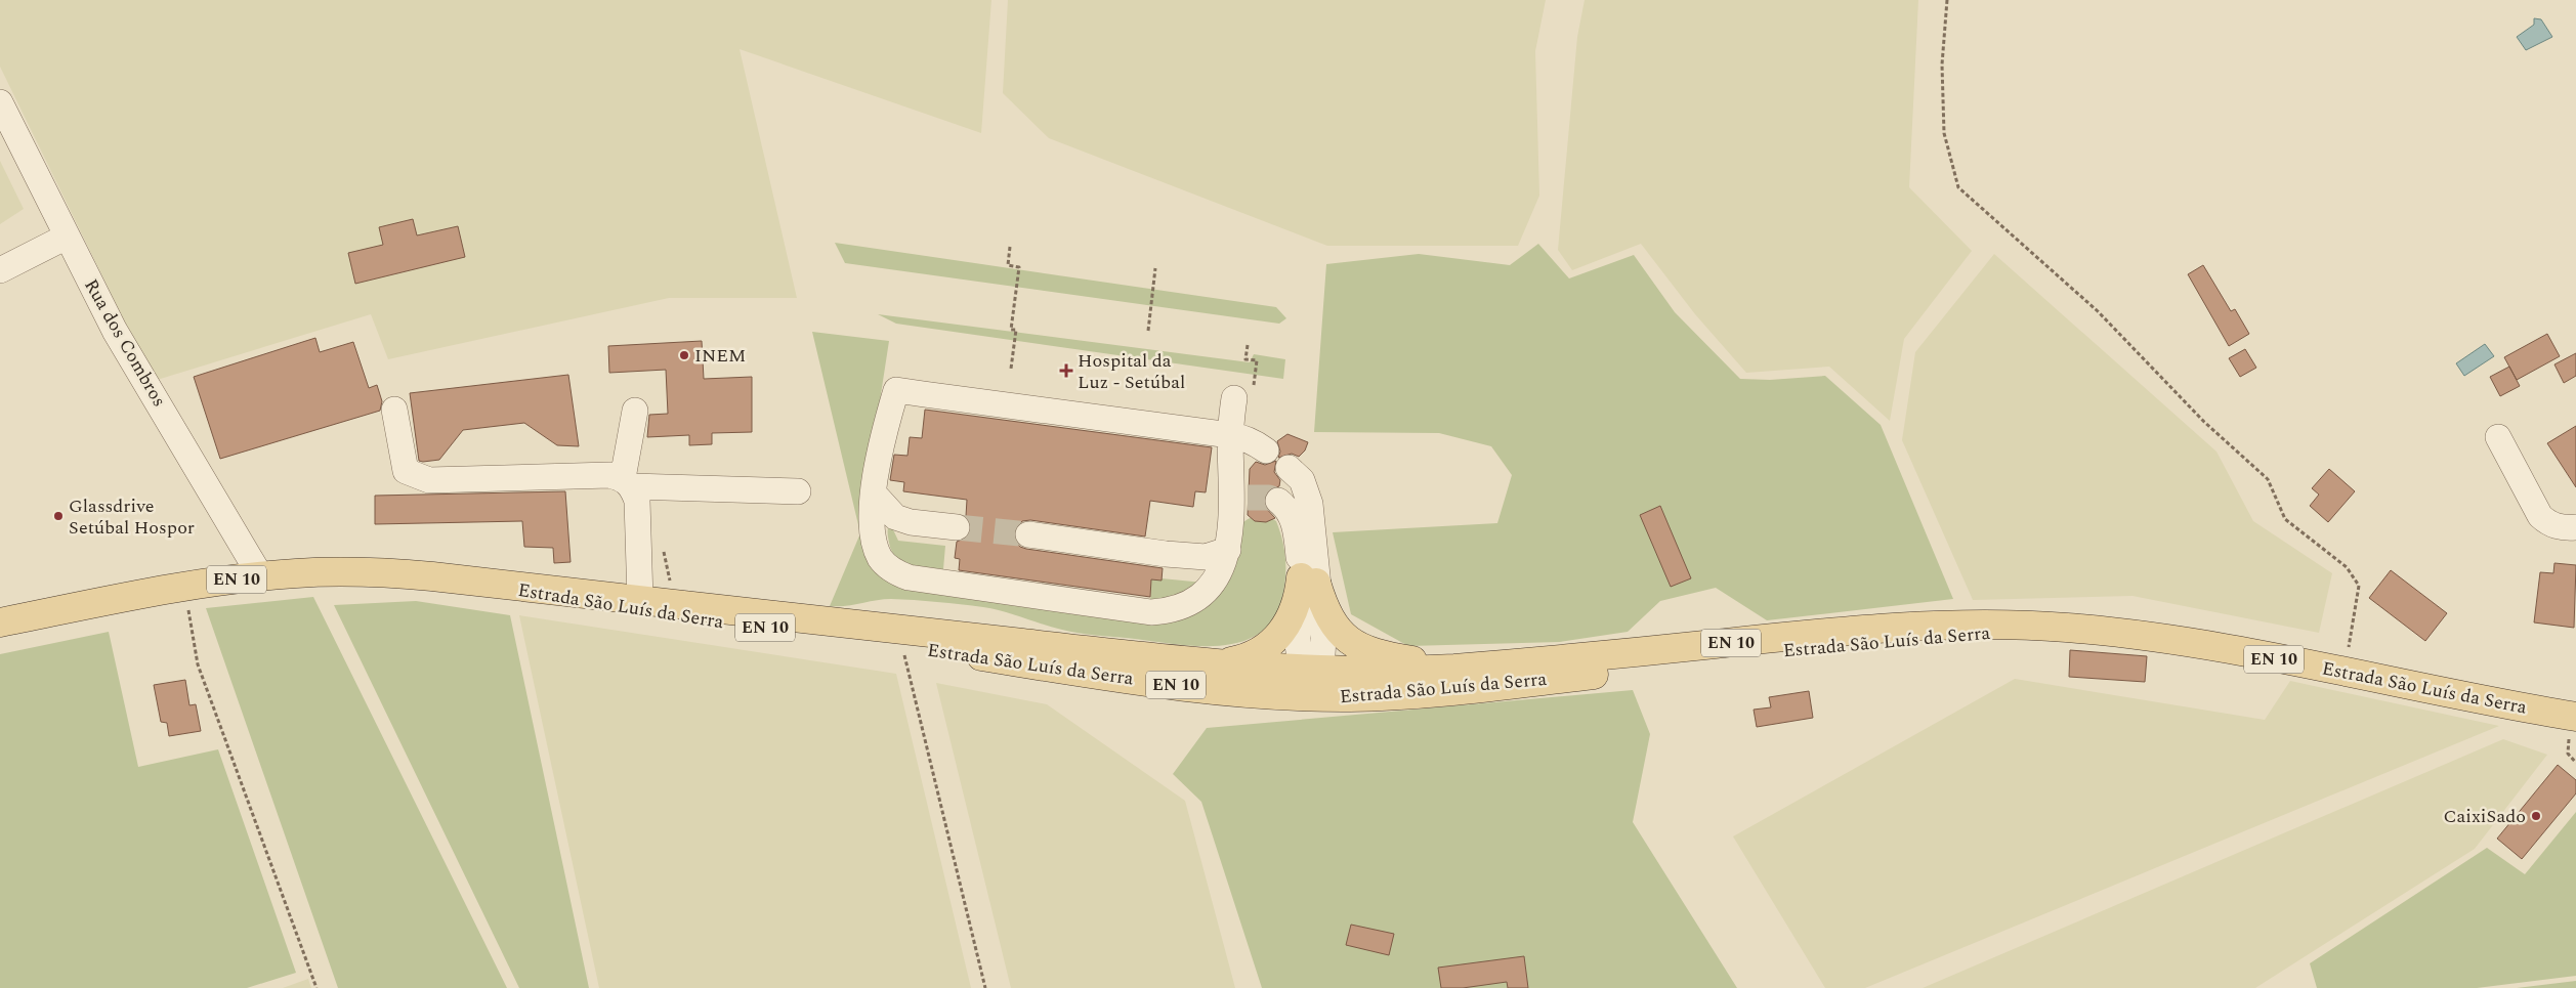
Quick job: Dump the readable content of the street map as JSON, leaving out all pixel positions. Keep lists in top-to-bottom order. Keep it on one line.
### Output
{"streets":{"main road":["EN 10","Estrada São Luís da Serra"],"street":["Rua dos Combros"]},"crossings":[["Rua dos Combros","Estrada São Luís da Serra"]],"places":{"other":["INEM","Glassdrive Setúbal Hospor","CaixiSado"],"health":["Hospital da Luz - Setúbal"]}}
